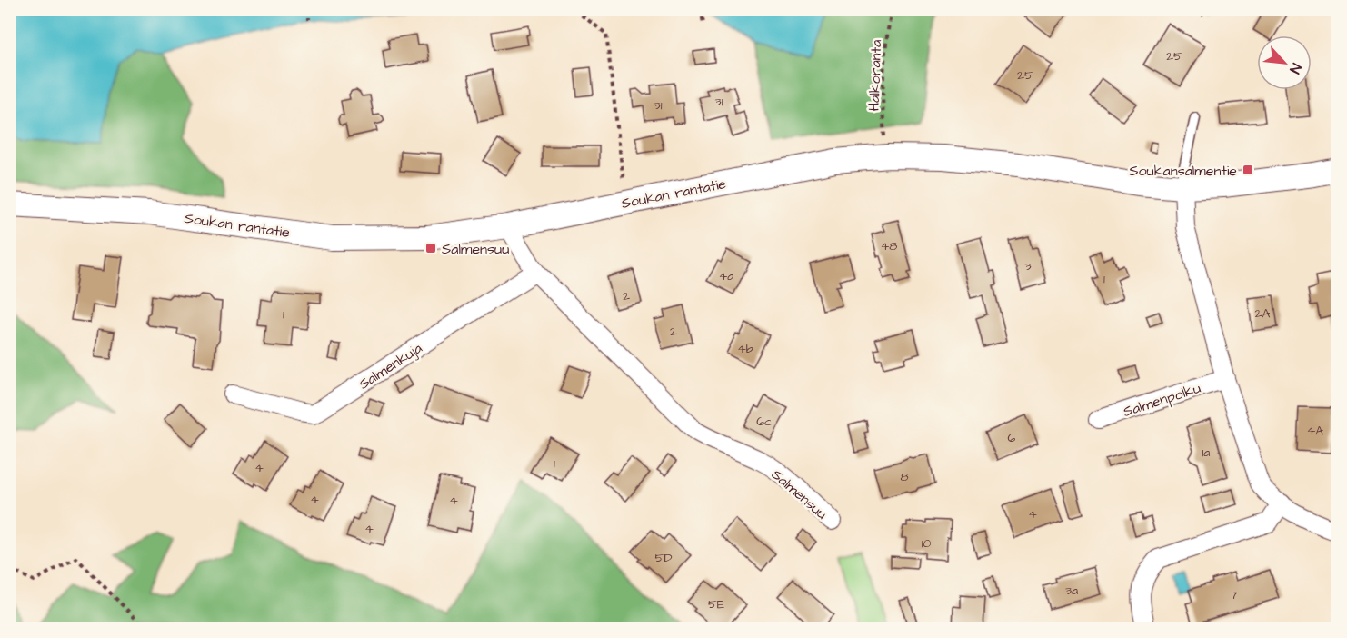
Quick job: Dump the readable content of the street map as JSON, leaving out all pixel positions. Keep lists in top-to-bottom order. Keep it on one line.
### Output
{"streets":{"street":["Soukan rantatie","Salmenkuja","Salmenpolku","Salmensuu"],"path":["Halkoranta"]},"crossings":[["Soukan rantatie","Salmensuu"],["Salmenkuja","Salmensuu"]],"places":{"transit":["Soukansalmentie","Salmensuu"]},"house_numbers":["25","25","31","31","48","3","4a","1","2","2A","1","2","4b","6c","4A","6","1a","1","4","8","4","4","4","4","10","5D","3a","7","5E"],"north":"bottom right"}
